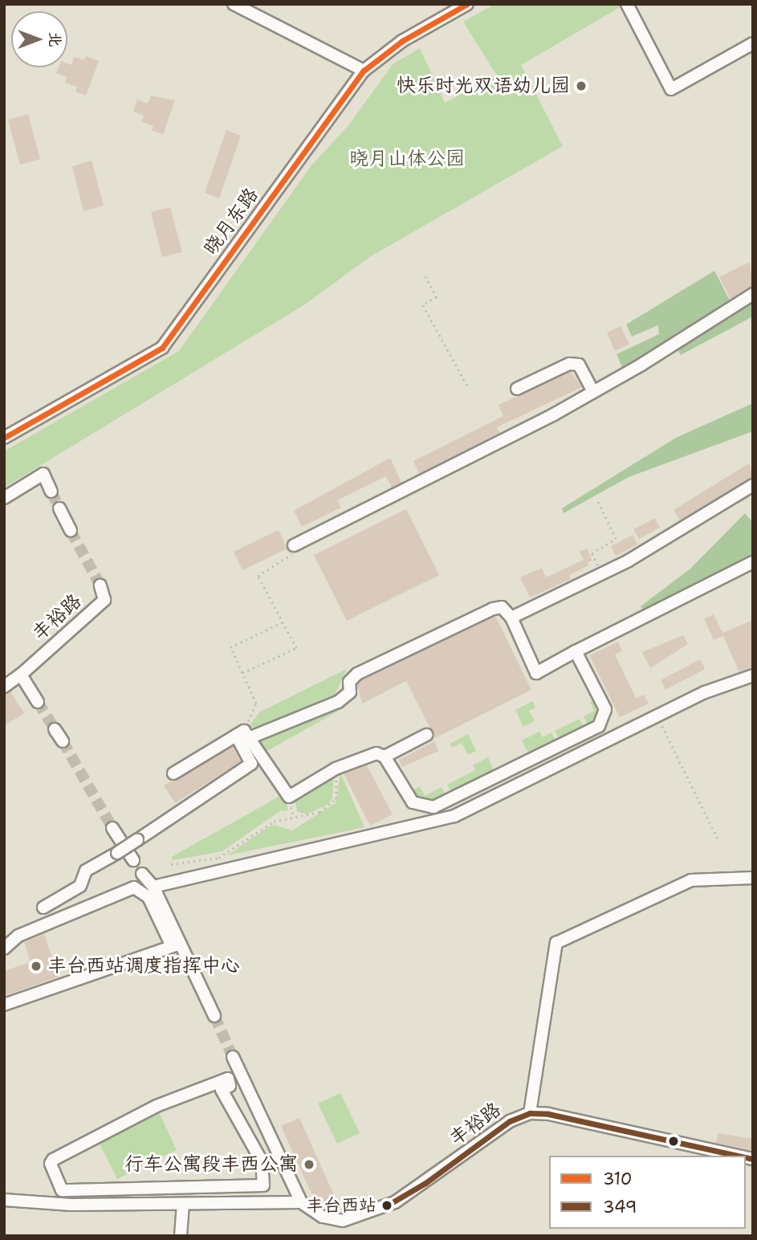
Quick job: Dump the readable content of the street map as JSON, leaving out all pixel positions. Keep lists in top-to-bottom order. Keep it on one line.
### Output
{"streets":{"street":["晓月东路","丰裕路"]},"parks":["晓月山体公园"],"places":["快乐时光双语幼儿园","丰台西站调度指挥中心","行车公寓段丰西公寓","丰台西站"],"lines":["transit line 310","transit line 349"],"legend":["310","349"],"north":"right"}
